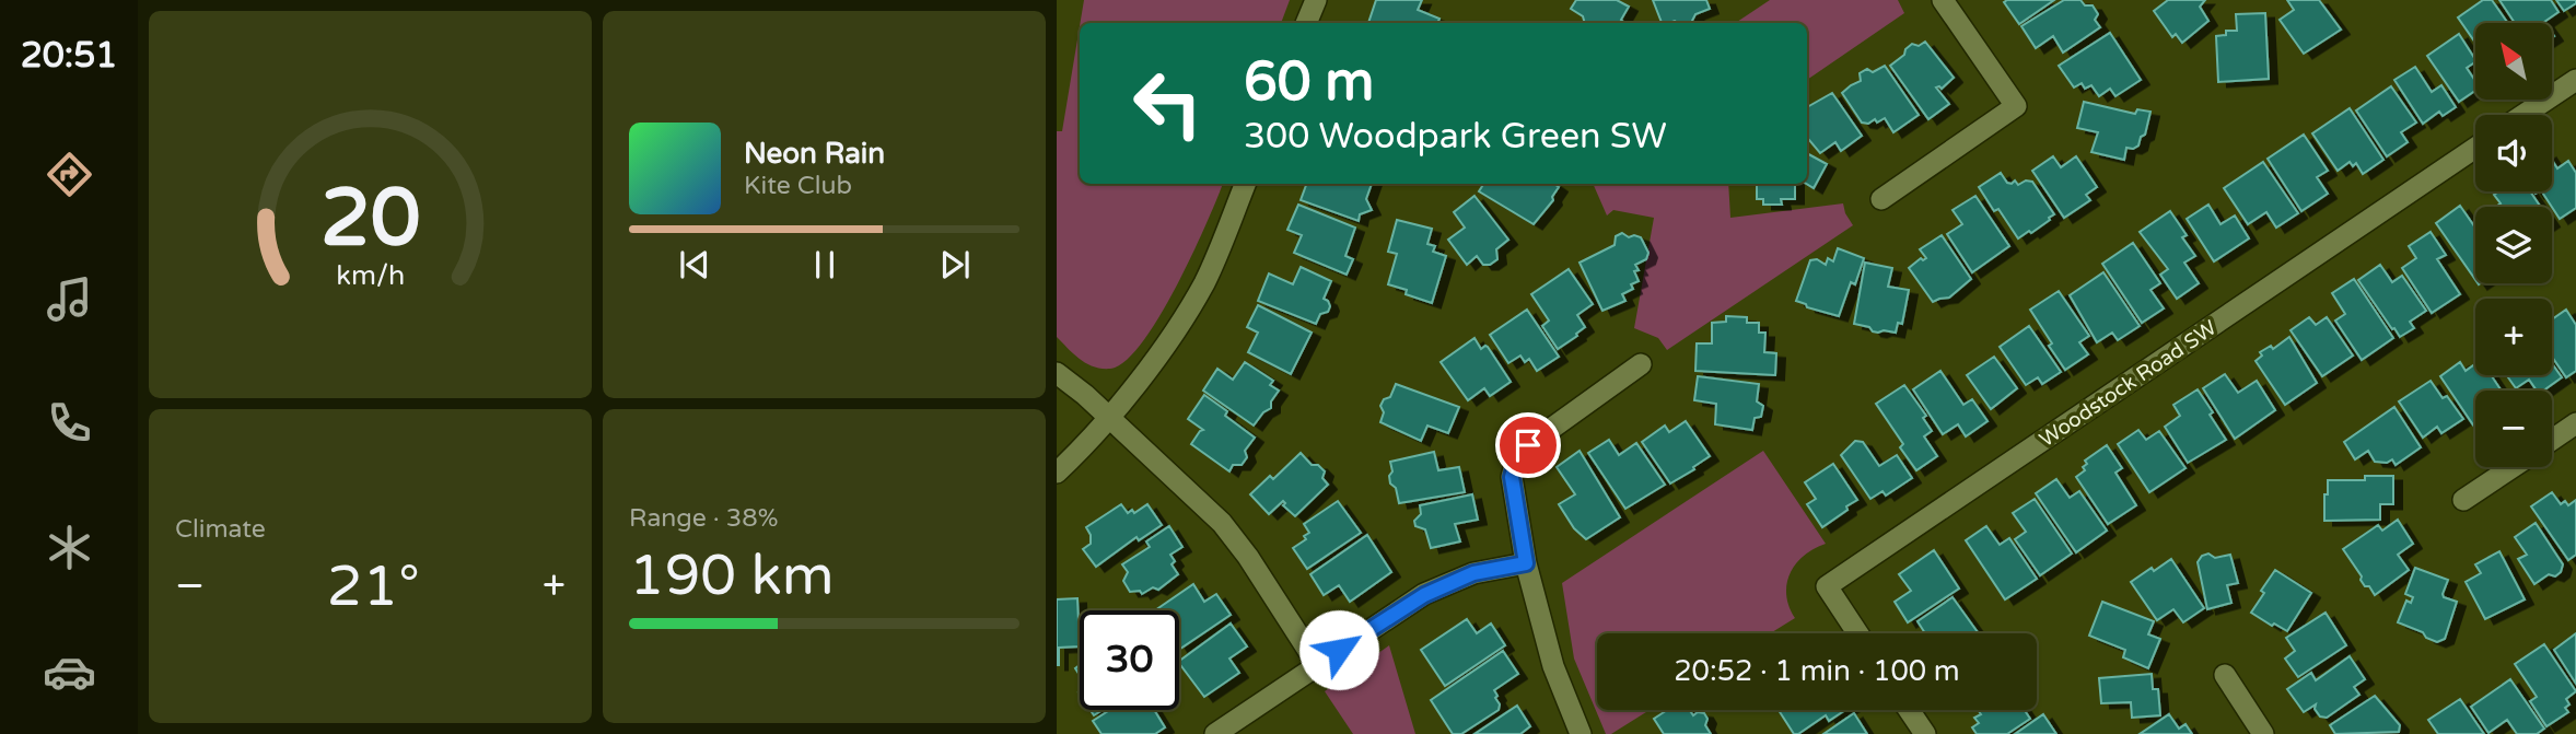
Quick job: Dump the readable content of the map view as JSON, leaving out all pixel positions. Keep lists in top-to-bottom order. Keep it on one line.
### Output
{"streets":{"street":["Woodstock Road SW"]},"north":"top left","page":{"tabs":"20:51","map_buttons":["+","−"],"turn":["60 m","300 Woodpark Green SW"],"song":["Neon Rain","Kite Club"],"tile":["Climate",["Range · 38%","190 km"]],"heat":["−","21°","+"],"limit":"30","trip":"20:52 · 1 min · 100 m","gauge":["20","km/h"]}}
